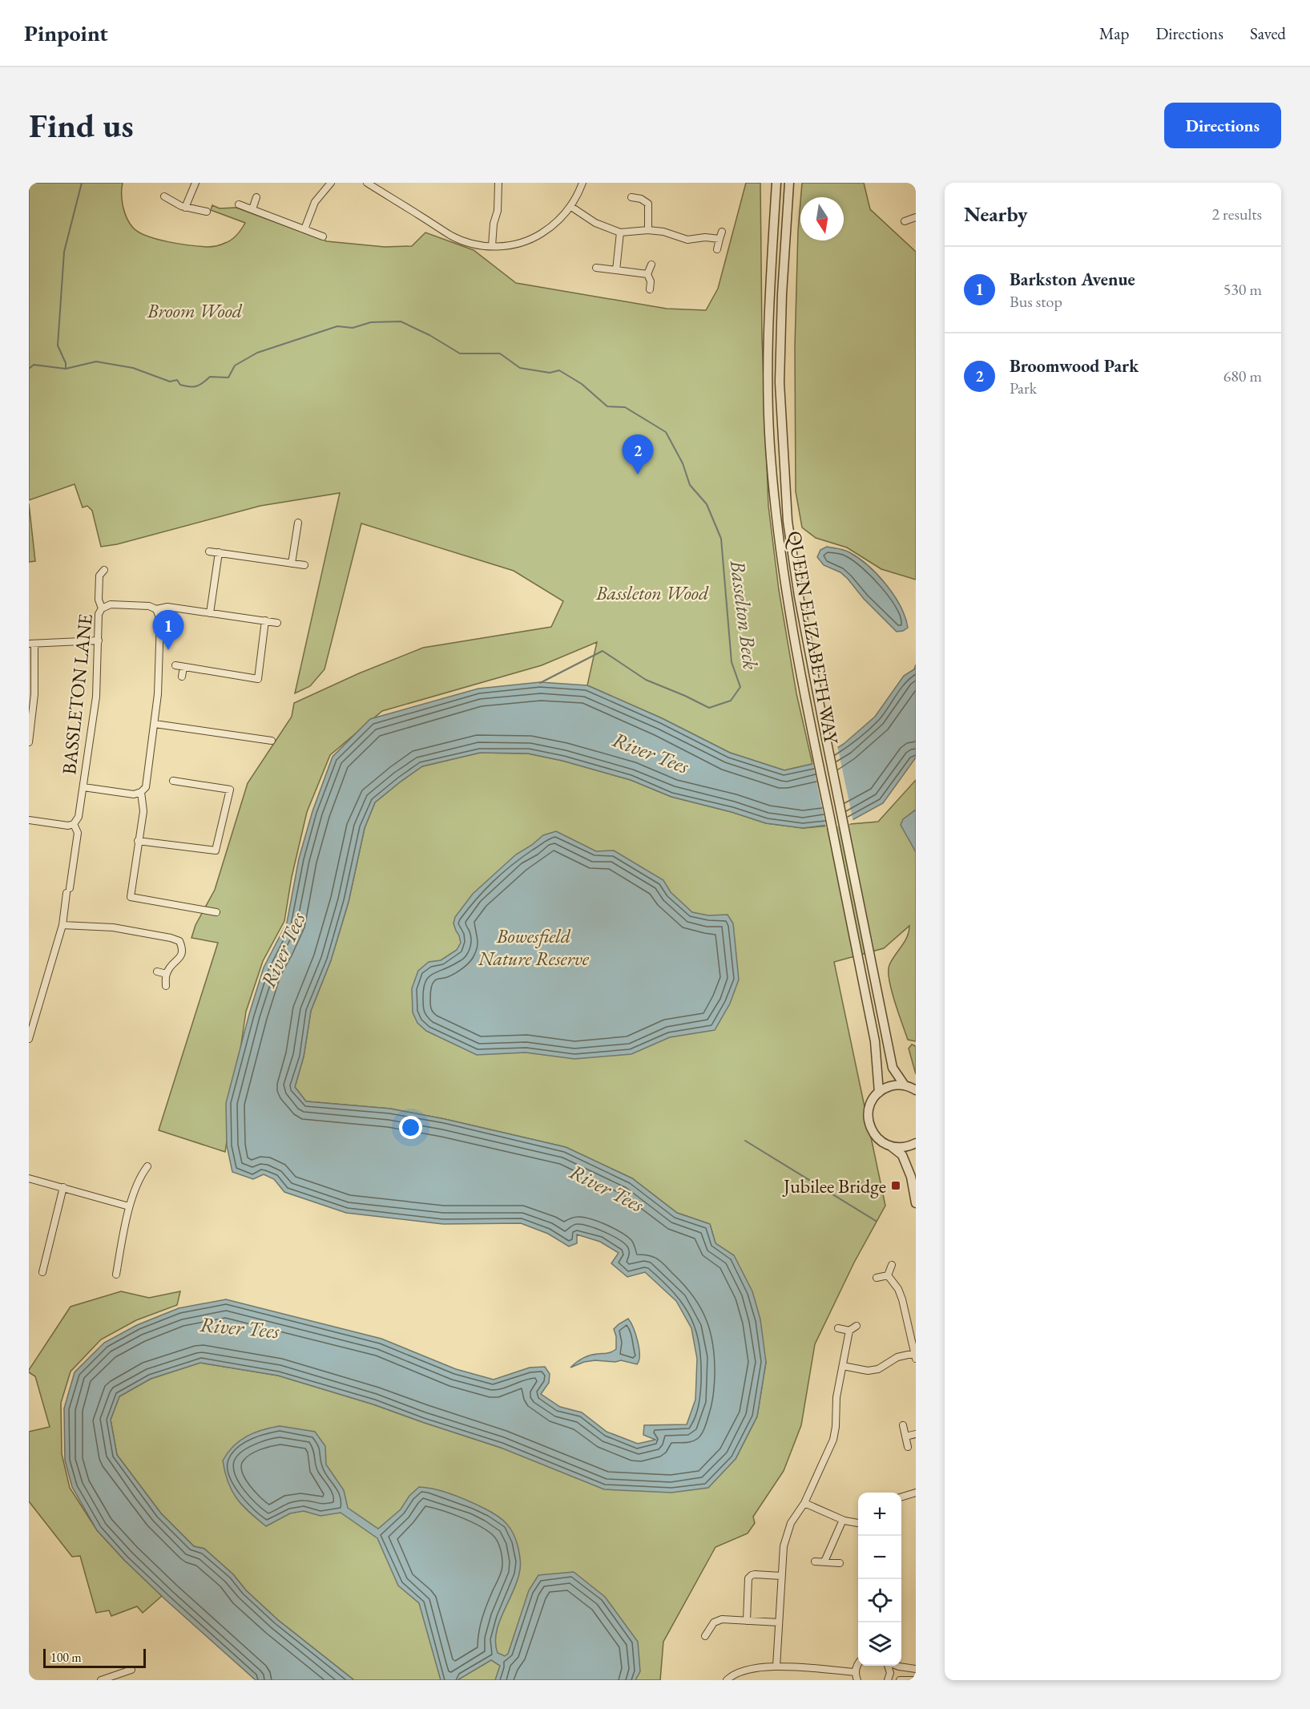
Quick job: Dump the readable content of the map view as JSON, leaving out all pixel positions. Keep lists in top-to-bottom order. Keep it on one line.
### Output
{"streets":{"street":["QUEEN ELIZABETH WAY","BASSLETON LANE"]},"water":["Basselton Beck","River Tees"],"parks":["Broom Wood","Bassleton Wood","Bowesfield Nature Reserve"],"places":{"transit":["Jubilee Bridge"]},"scale_bar":"100 m","north":"bottom","page":{"header":"Pinpoint","nav":["Map","Directions","Saved"],"buttons":"Directions","title":"Find us","heading":["Nearby","2 results"],"list":[{"mark":"1","name":"Barkston Avenue","note":"Bus stop","value":"530 m"},{"mark":"2","name":"Broomwood Park","note":"Park","value":"680 m"}],"pins":["2","1"],"map_buttons":["+","−"],"scale":"100 m"}}
